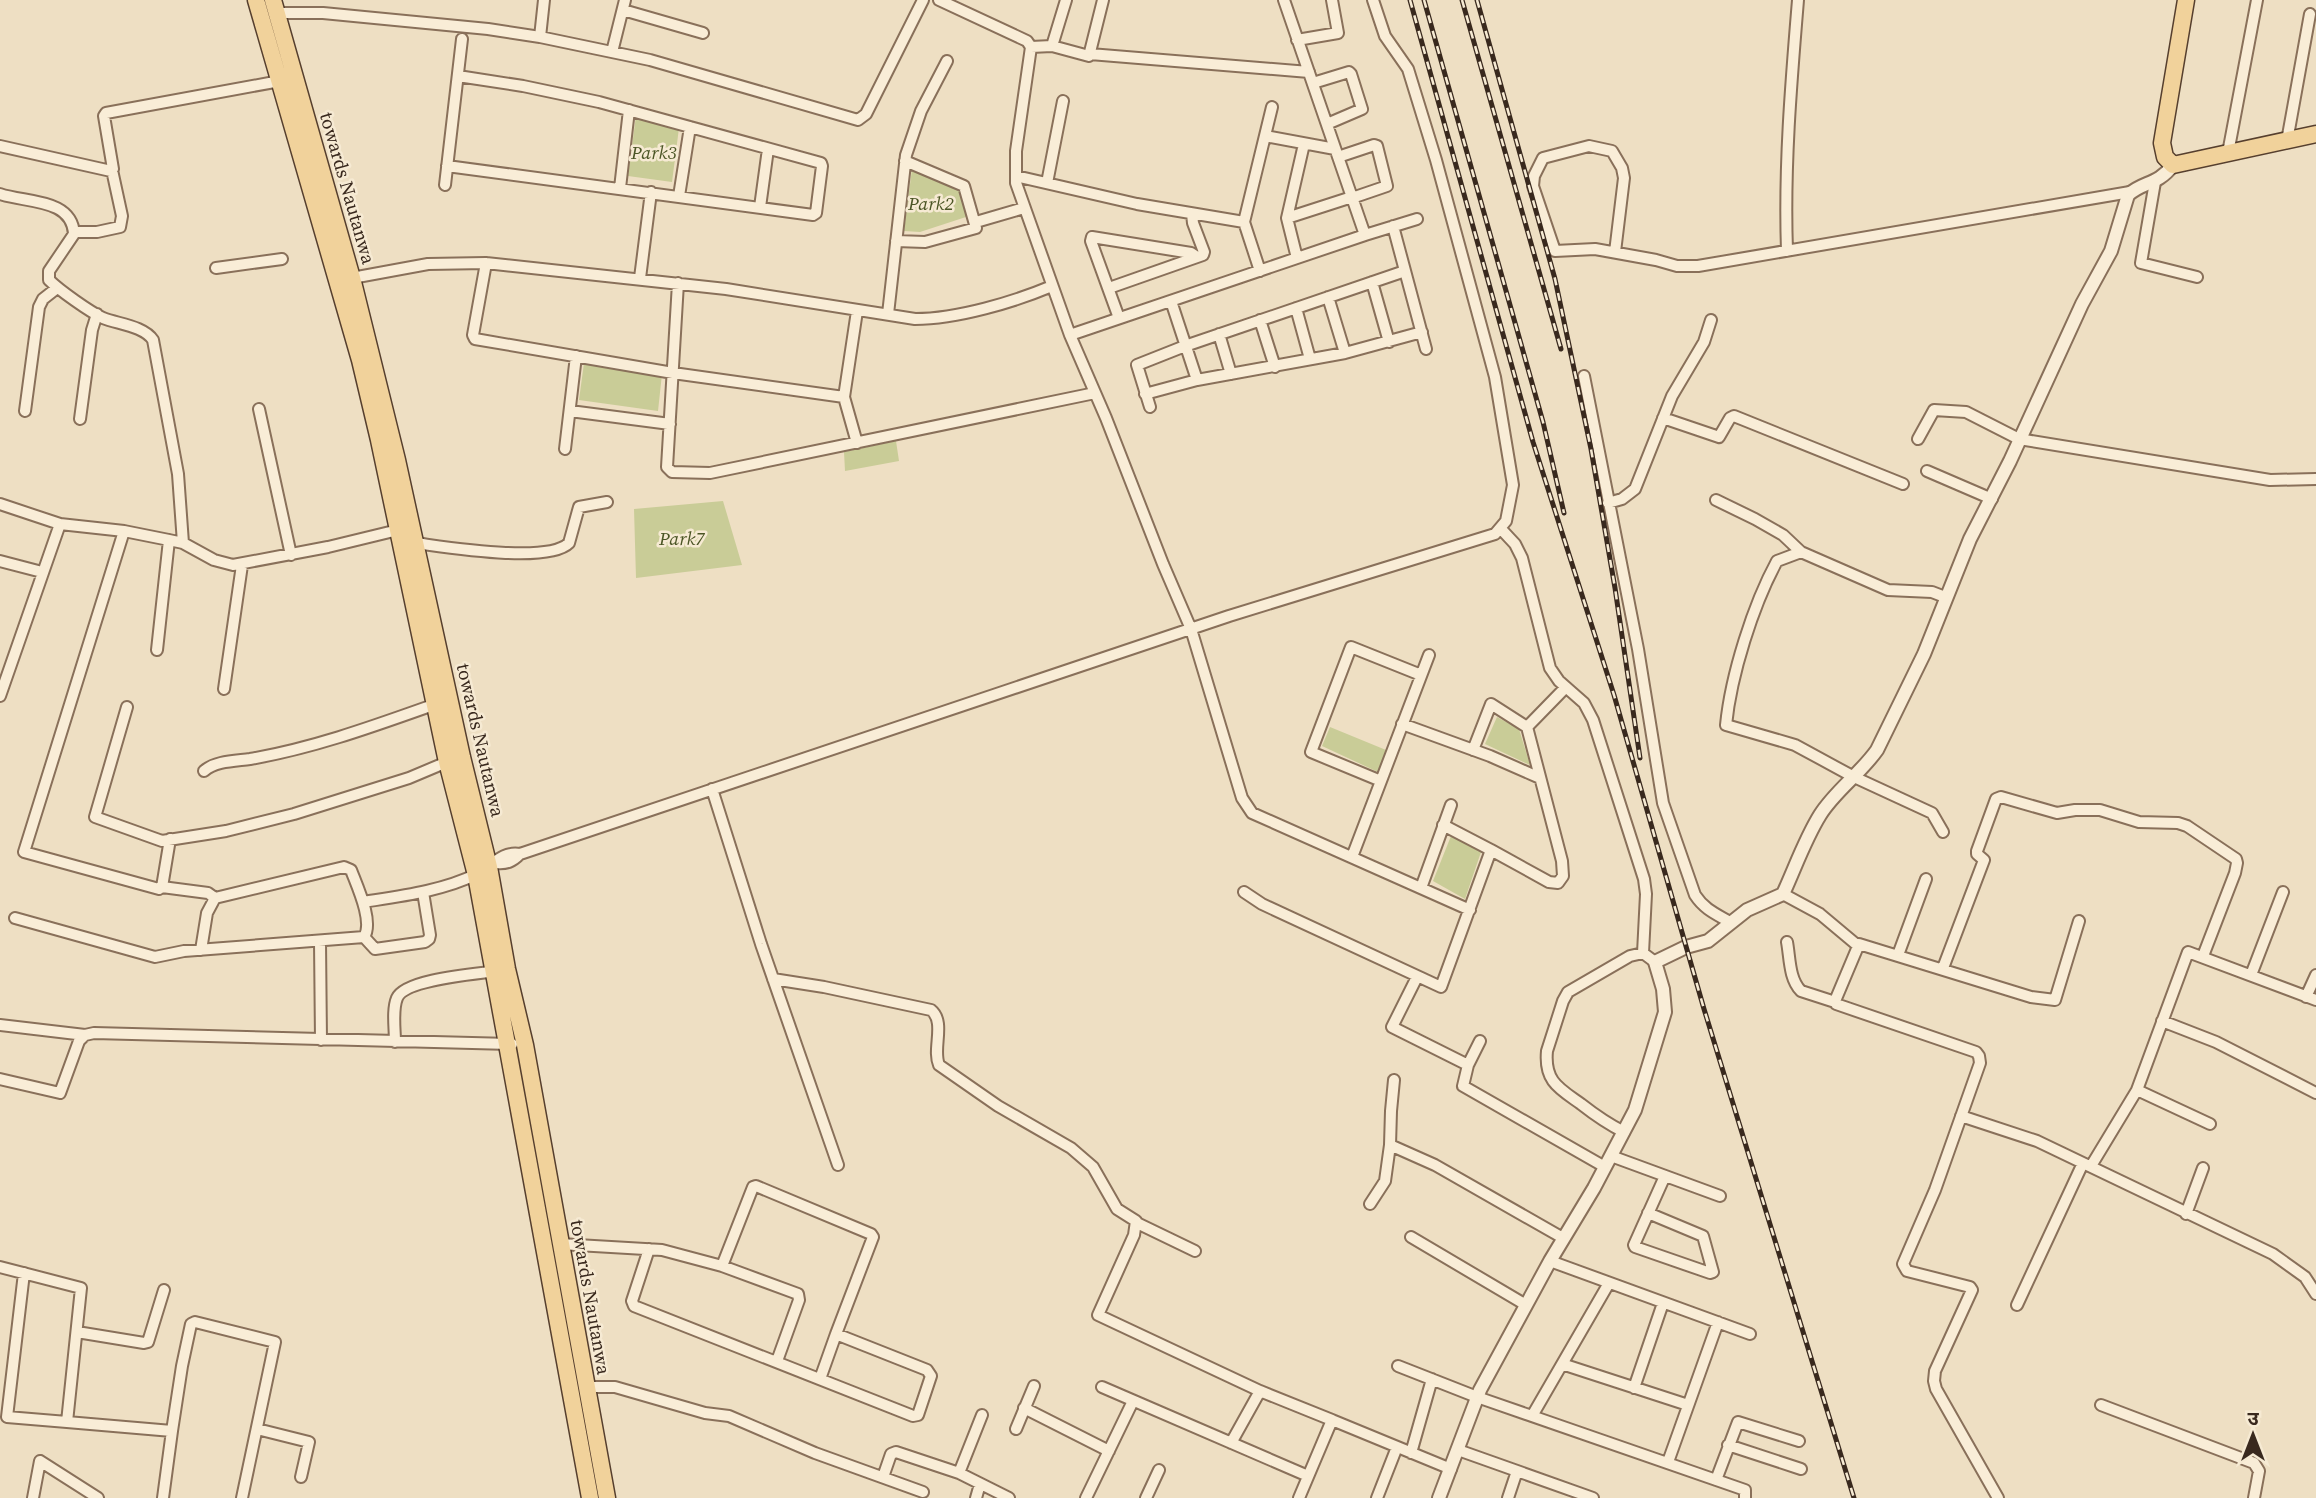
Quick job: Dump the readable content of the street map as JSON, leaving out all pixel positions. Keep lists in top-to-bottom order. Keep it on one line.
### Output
{"streets":{"main road":["towards Nautanwa"]},"parks":["Park3","Park2","Park7"],"north":"top"}
